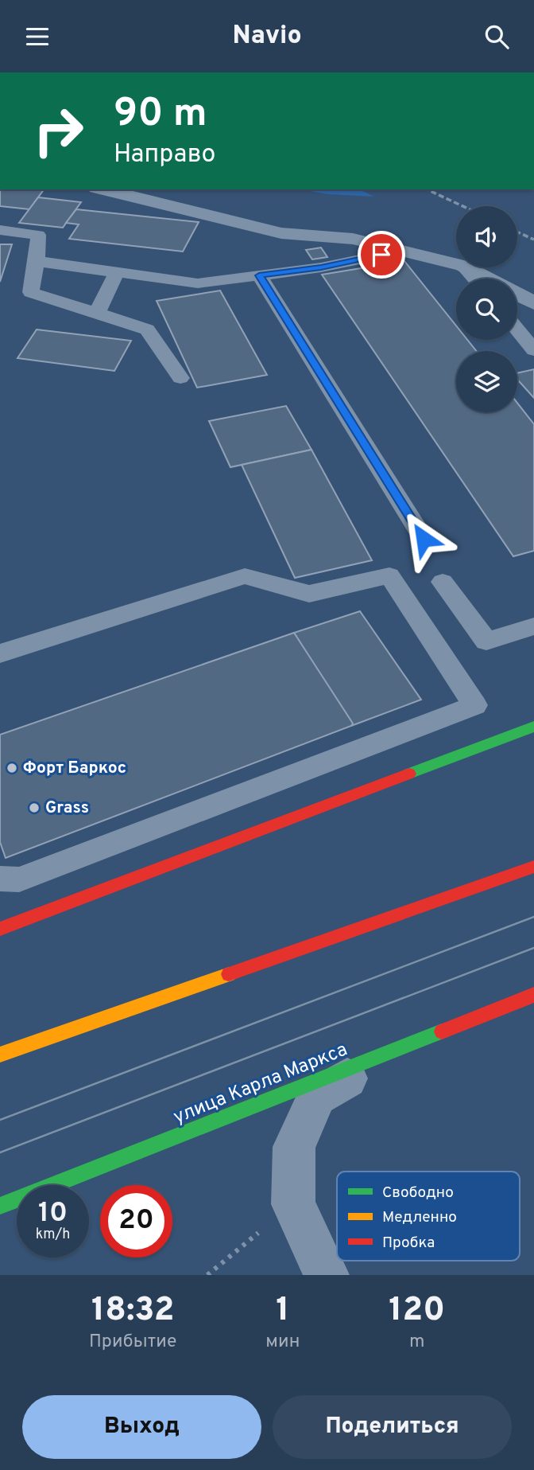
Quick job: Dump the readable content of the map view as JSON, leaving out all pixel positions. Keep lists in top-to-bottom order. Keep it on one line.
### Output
{"streets":{"main road":["улица Карла Маркса"]},"places":["Форт Баркос","Grass"],"legend":["Свободно","Медленно","Пробка"],"page":{"header":"Navio","turn":["90 m","Направо"],"speed":"10 km/h","limit":"20","eta":["18:32","Прибытие","1","мин","120","m"],"buttons":["Выход","Поделиться"]}}
